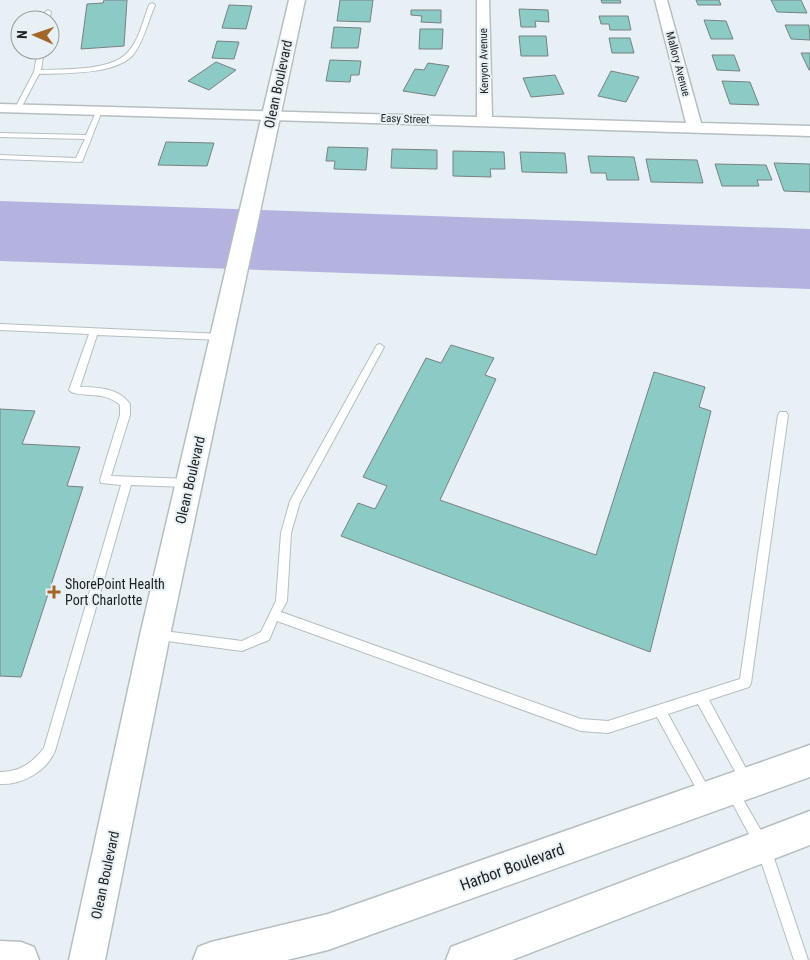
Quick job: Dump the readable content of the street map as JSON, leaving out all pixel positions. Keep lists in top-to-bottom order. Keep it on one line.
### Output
{"streets":{"street":["Kenyon Avenue","Mallory Avenue","Olean Boulevard","Easy Street","Harbor Boulevard"]},"crossings":[["Kenyon Avenue","Easy Street"],["Mallory Avenue","Easy Street"],["Olean Boulevard","Easy Street"]],"places":{"health":["ShorePoint Health Port Charlotte"]},"north":"left"}
